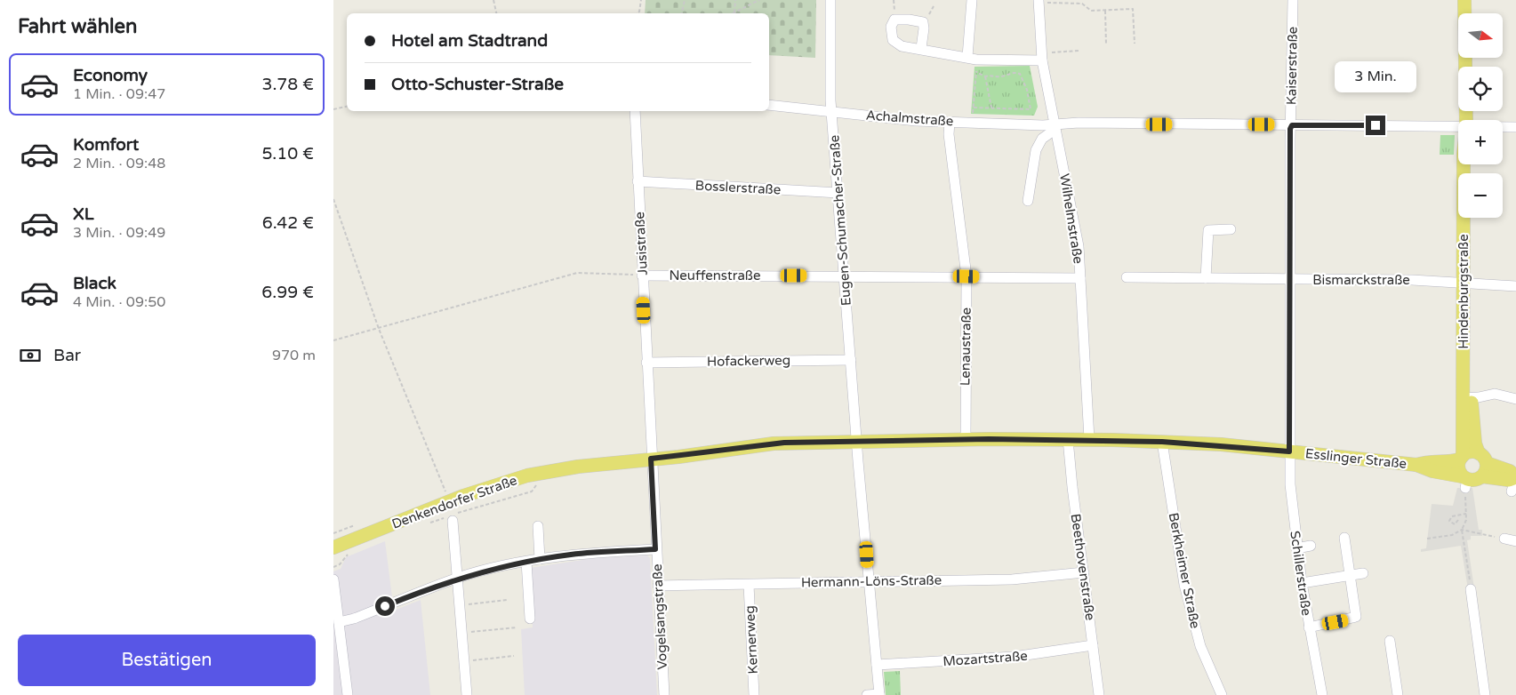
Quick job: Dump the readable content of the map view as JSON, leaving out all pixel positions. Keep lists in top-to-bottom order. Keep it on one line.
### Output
{"streets":{"main road":["Hindenburgstraße","Esslinger Straße","Denkendorfer Straße"],"street":["Kaiserstraße","Achalmstraße","Bosslerstraße","Wilhelmstraße","Eugen-Schumacher-Straße","Jusistraße","Neuffenstraße","Bismarckstraße","Lenaustraße","Hofackerweg","Beethovenstraße","Berkheimer Straße","Schillerstraße","Hermann-Löns-Straße","Vogelsangstraße","Kernerweg","Mozartstraße"]},"crossings":[["Kaiserstraße","Achalmstraße"],["Kaiserstraße","Bismarckstraße"],["Kaiserstraße","Esslinger Straße"],["Kaiserstraße","Schillerstraße"],["Achalmstraße","Wilhelmstraße"],["Achalmstraße","Eugen-Schumacher-Straße"],["Achalmstraße","Lenaustraße"],["Bosslerstraße","Eugen-Schumacher-Straße"],["Bosslerstraße","Jusistraße"],["Wilhelmstraße","Neuffenstraße"],["Wilhelmstraße","Denkendorfer Straße"],["Eugen-Schumacher-Straße","Neuffenstraße"],["Eugen-Schumacher-Straße","Hofackerweg"],["Eugen-Schumacher-Straße","Denkendorfer Straße"],["Eugen-Schumacher-Straße","Hermann-Löns-Straße"],["Eugen-Schumacher-Straße","Mozartstraße"],["Jusistraße","Neuffenstraße"],["Jusistraße","Hofackerweg"],["Jusistraße","Denkendorfer Straße"],["Jusistraße","Vogelsangstraße"],["Neuffenstraße","Lenaustraße"],["Bismarckstraße","Hindenburgstraße"],["Hindenburgstraße","Esslinger Straße"],["Lenaustraße","Denkendorfer Straße"],["Esslinger Straße","Denkendorfer Straße"],["Esslinger Straße","Berkheimer Straße"],["Esslinger Straße","Schillerstraße"],["Denkendorfer Straße","Beethovenstraße"],["Denkendorfer Straße","Berkheimer Straße"],["Denkendorfer Straße","Vogelsangstraße"],["Beethovenstraße","Hermann-Löns-Straße"],["Beethovenstraße","Mozartstraße"],["Hermann-Löns-Straße","Vogelsangstraße"],["Hermann-Löns-Straße","Kernerweg"]],"north":"right","page":{"heading":"Fahrt wählen","map_buttons":["+","−"],"banner":["Hotel am Stadtrand","Otto-Schuster-Straße"],"list":[{"name":"Economy","note":"1 Min. · 09:47","value":"3.78 €"},{"name":"Komfort","note":"2 Min. · 09:48","value":"5.10 €"},{"name":"XL","note":"3 Min. · 09:49","value":"6.42 €"},{"name":"Black","note":"4 Min. · 09:50","value":"6.99 €"}],"bubble":"3 Min.","pay":["Bar","970 m"],"buttons":"Bestätigen"}}
